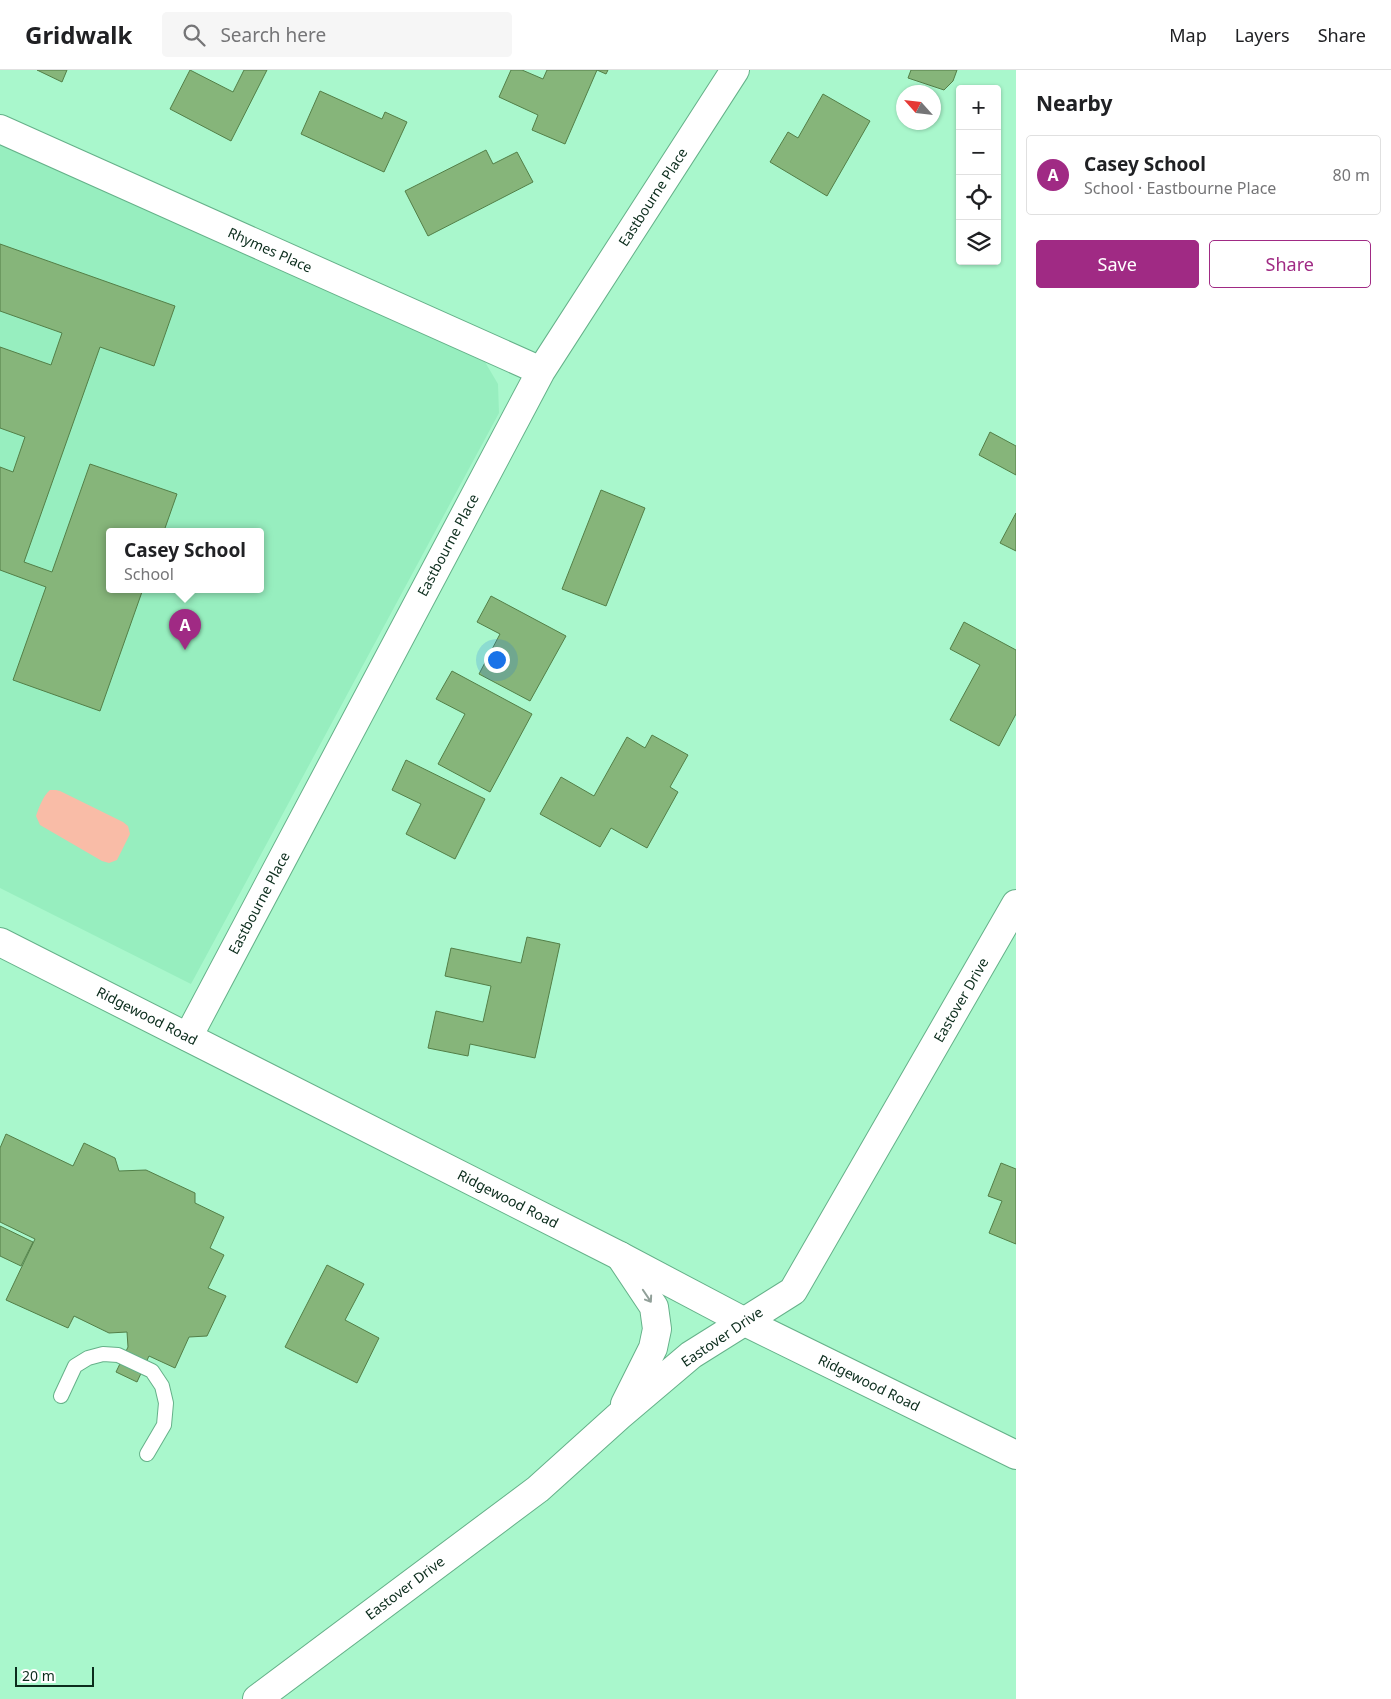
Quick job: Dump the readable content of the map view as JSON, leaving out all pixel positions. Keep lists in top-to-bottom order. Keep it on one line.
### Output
{"streets":{"street":["Eastbourne Place","Rhymes Place","Eastover Drive","Ridgewood Road"]},"crossings":[["Eastbourne Place","Rhymes Place"],["Eastbourne Place","Ridgewood Road"],["Eastover Drive","Ridgewood Road"]],"scale_bar":"20 m","north":"top left","page":{"header":"Gridwalk","search":"Search here","nav":["Map","Layers","Share"],"heading":"Nearby","map_buttons":["+","−"],"list":[{"mark":"A","name":"Casey School","note":"School · Eastbourne Place","value":"80 m"}],"buttons":["Save","Share"],"popup":["Casey School","School"],"pins":"A","scale":"20 m"}}
